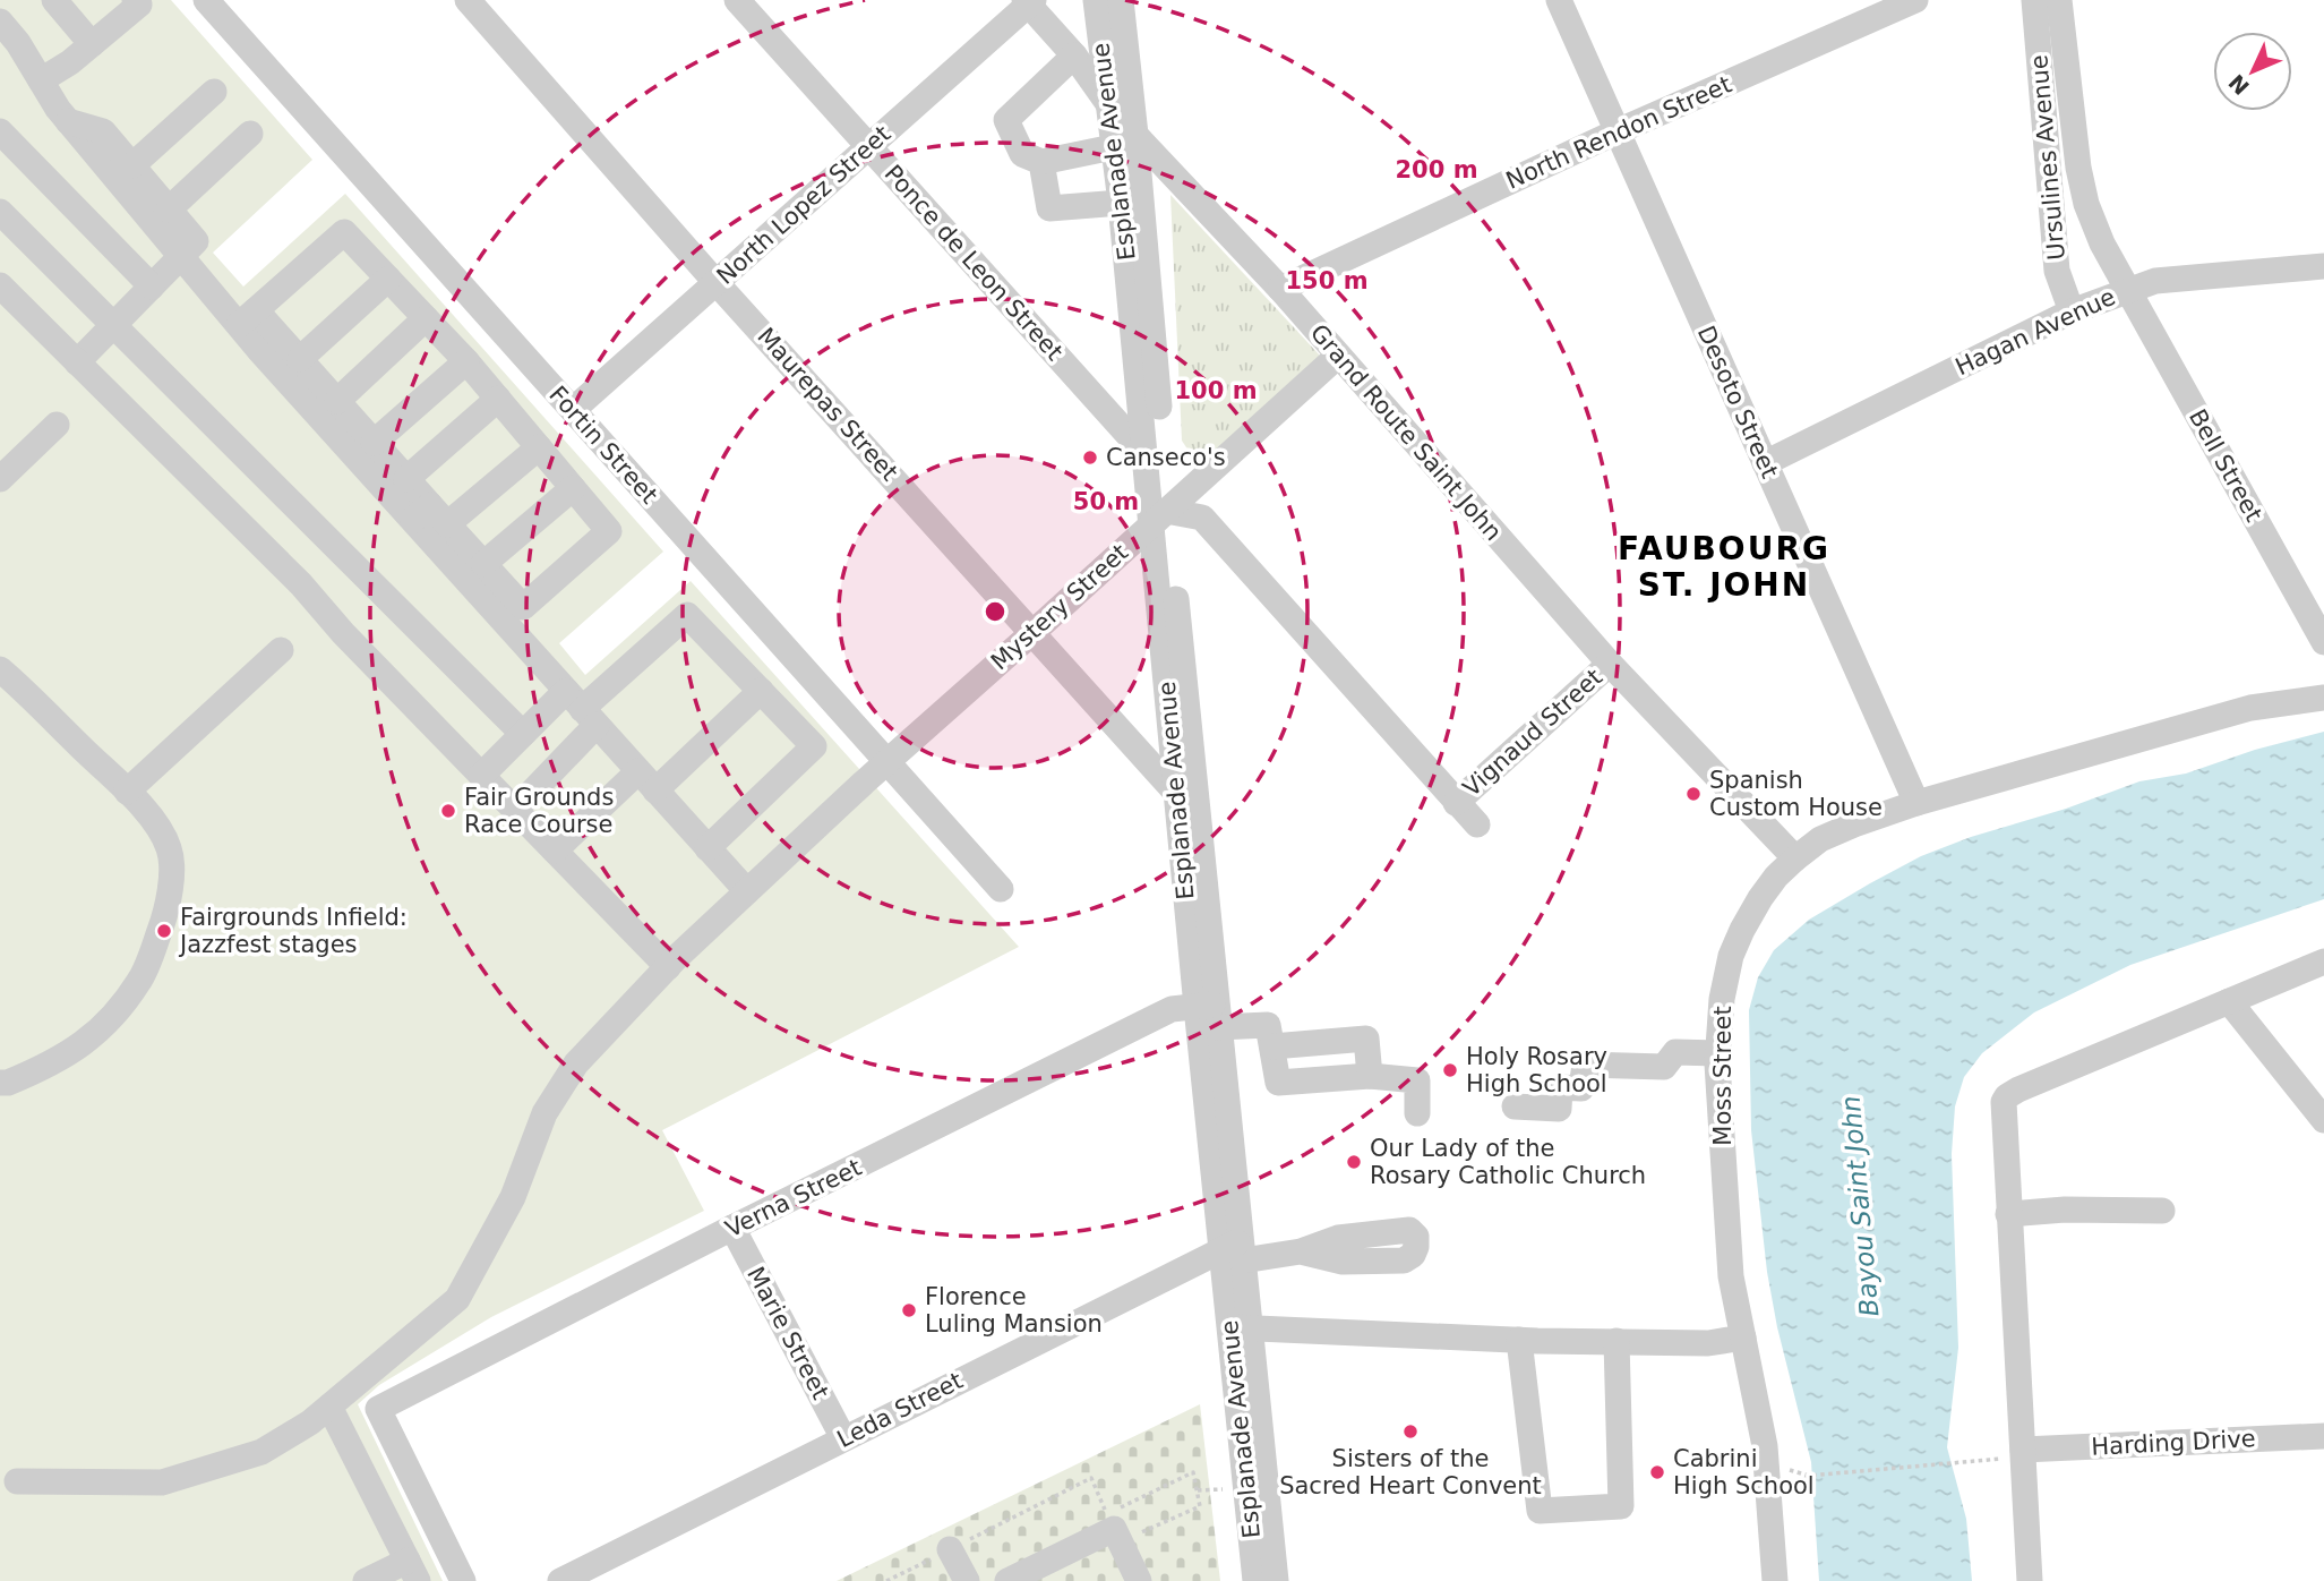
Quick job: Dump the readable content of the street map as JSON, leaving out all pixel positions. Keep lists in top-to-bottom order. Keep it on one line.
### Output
{"streets":{"street":["North Rendon Street","Esplanade Avenue","Ursulines Avenue","North Lopez Street","Ponce de Leon Street","Hagan Avenue","Desoto Street","Maurepas Street","Grand Route Saint John","Fortin Street","Bell Street","Mystery Street","Vignaud Street","Moss Street","Verna Street","Marie Street","Leda Street","Harding Drive"]},"crossings":[["North Rendon Street","Desoto Street"],["North Rendon Street","Grand Route Saint John"],["Esplanade Avenue","Ponce de Leon Street"],["Esplanade Avenue","Maurepas Street"],["Esplanade Avenue","Grand Route Saint John"],["Esplanade Avenue","Mystery Street"],["Esplanade Avenue","Verna Street"],["Esplanade Avenue","Leda Street"],["Ursulines Avenue","Hagan Avenue"],["Ursulines Avenue","Bell Street"],["North Lopez Street","Ponce de Leon Street"],["North Lopez Street","Maurepas Street"],["North Lopez Street","Grand Route Saint John"],["North Lopez Street","Fortin Street"],["Hagan Avenue","Desoto Street"],["Hagan Avenue","Bell Street"],["Desoto Street","Moss Street"],["Maurepas Street","Mystery Street"],["Grand Route Saint John","Mystery Street"],["Grand Route Saint John","Vignaud Street"],["Grand Route Saint John","Moss Street"],["Fortin Street","Mystery Street"],["Verna Street","Marie Street"],["Marie Street","Leda Street"]],"districts":["FAUBOURG ST. JOHN"],"water":["Bayou Saint John"],"places":["Canseco's","Spanish Custom House","Fair Grounds Race Course","Fairgrounds Infield: Jazzfest stages","Holy Rosary High School","Our Lady of the Rosary Catholic Church","Florence Luling Mansion","Sisters of the Sacred Heart Convent","Cabrini High School"],"north":"bottom left","rings":["200 m","150 m","100 m","50 m"]}
